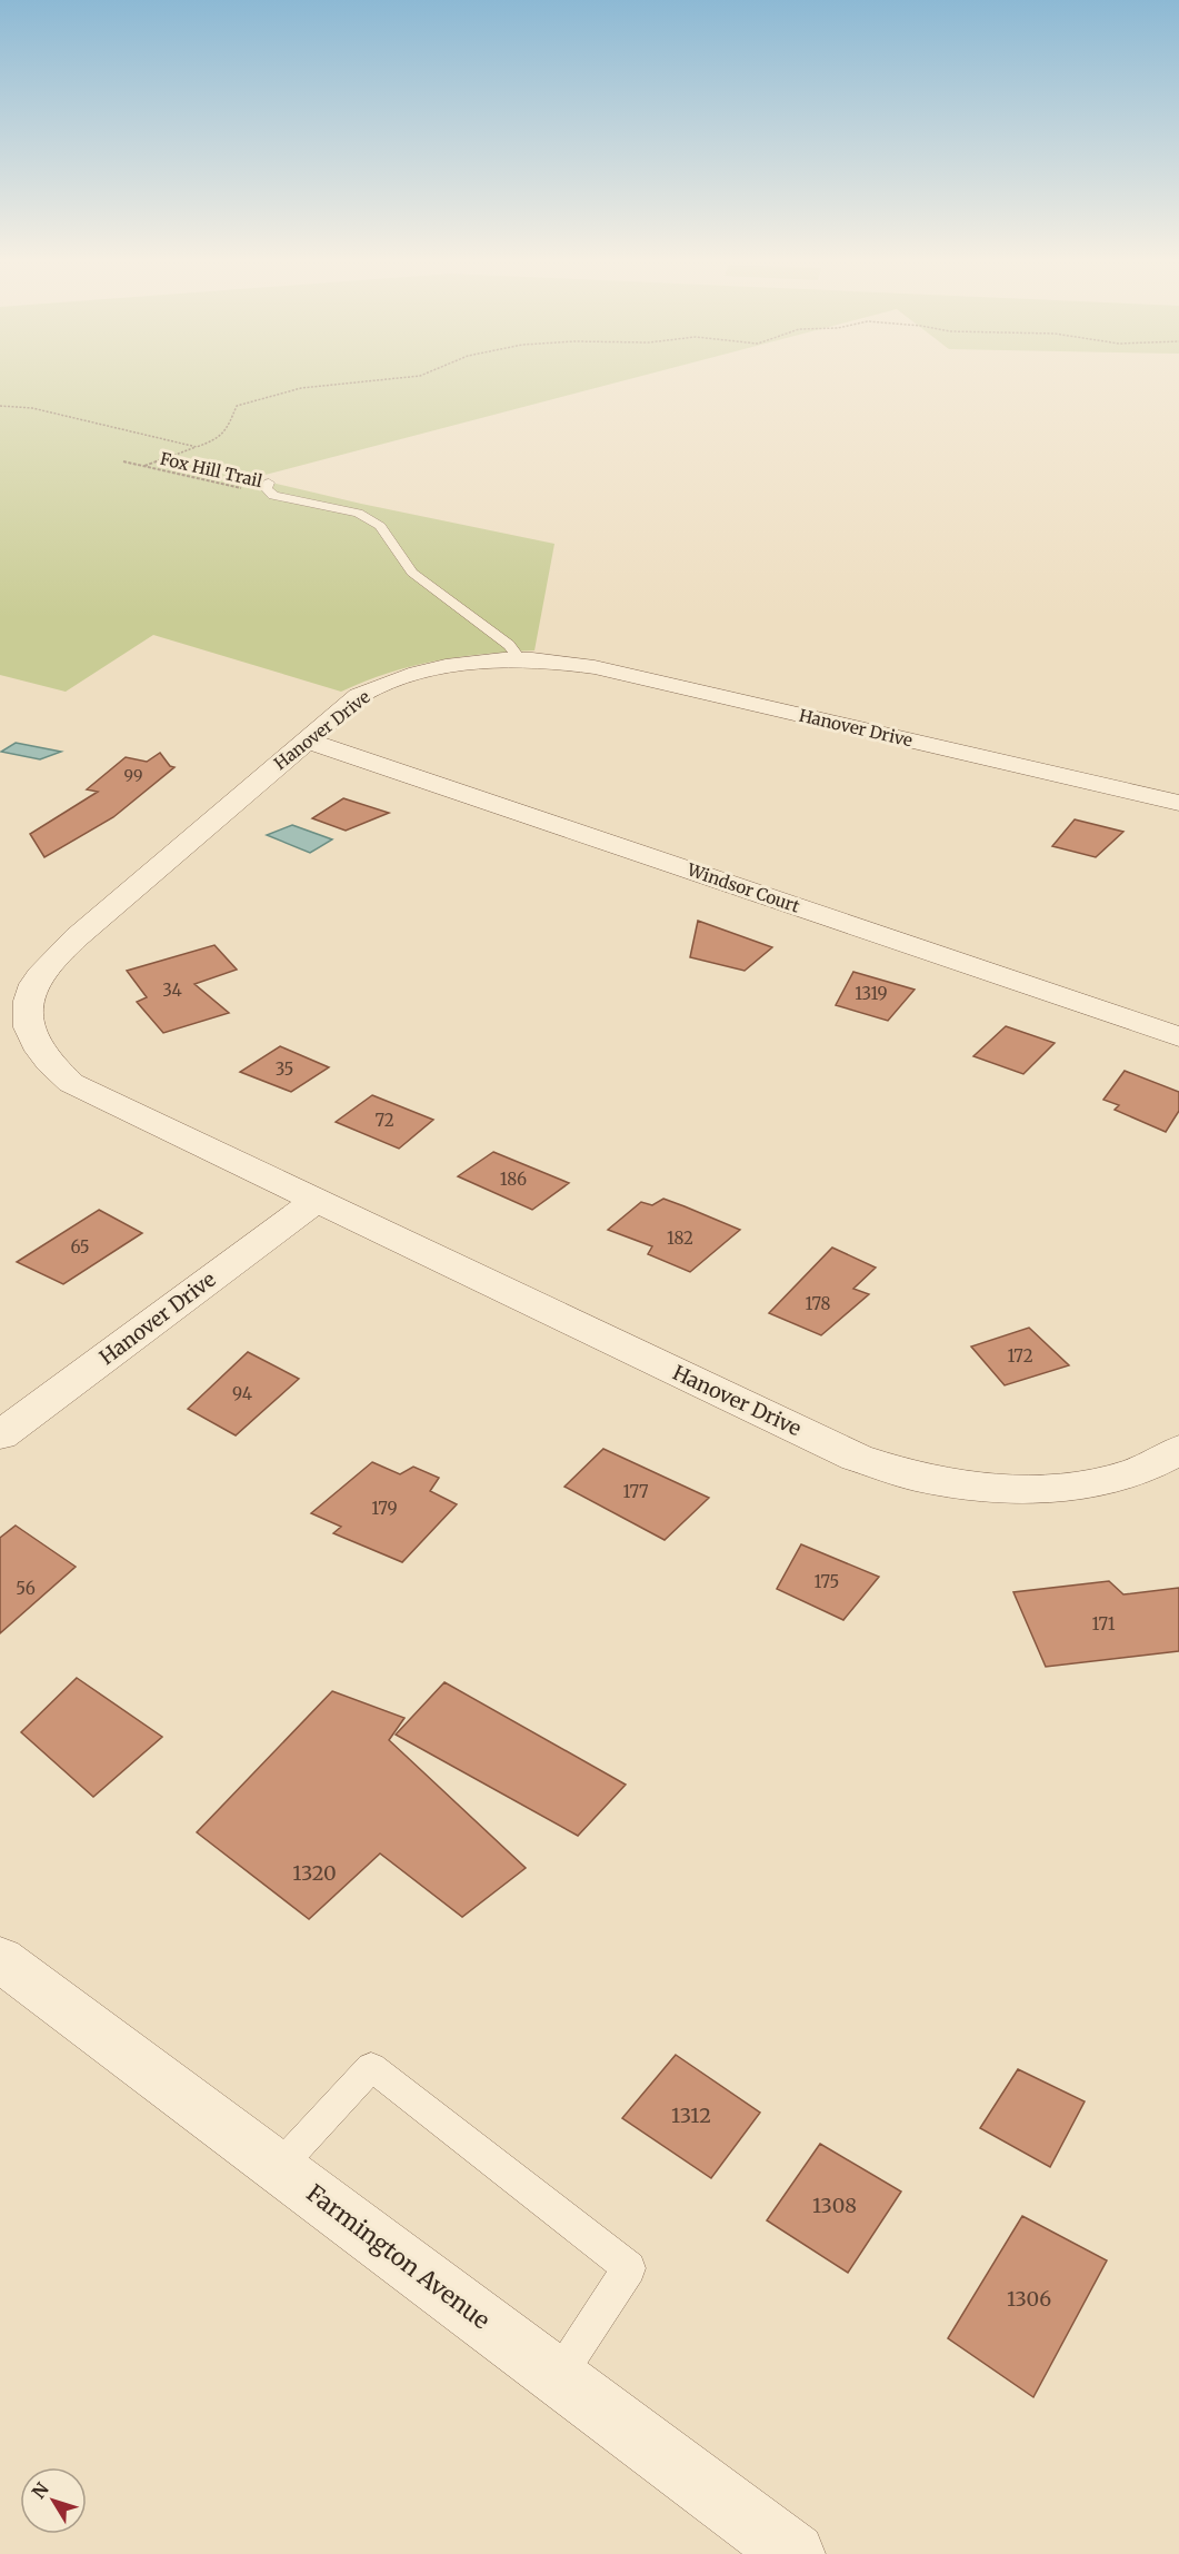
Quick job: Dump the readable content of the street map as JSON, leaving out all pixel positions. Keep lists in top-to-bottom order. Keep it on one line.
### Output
{"streets":{"street":["Hanover Drive","Windsor Court","Farmington Avenue"],"path":["Fox Hill Trail"]},"crossings":[["Hanover Drive","Windsor Court"]],"house_numbers":["99","34","1319","35","72","186","182","65","178","172","94","177","179","175","56","171","1320","1312","1308","1306"],"north":"top left"}
